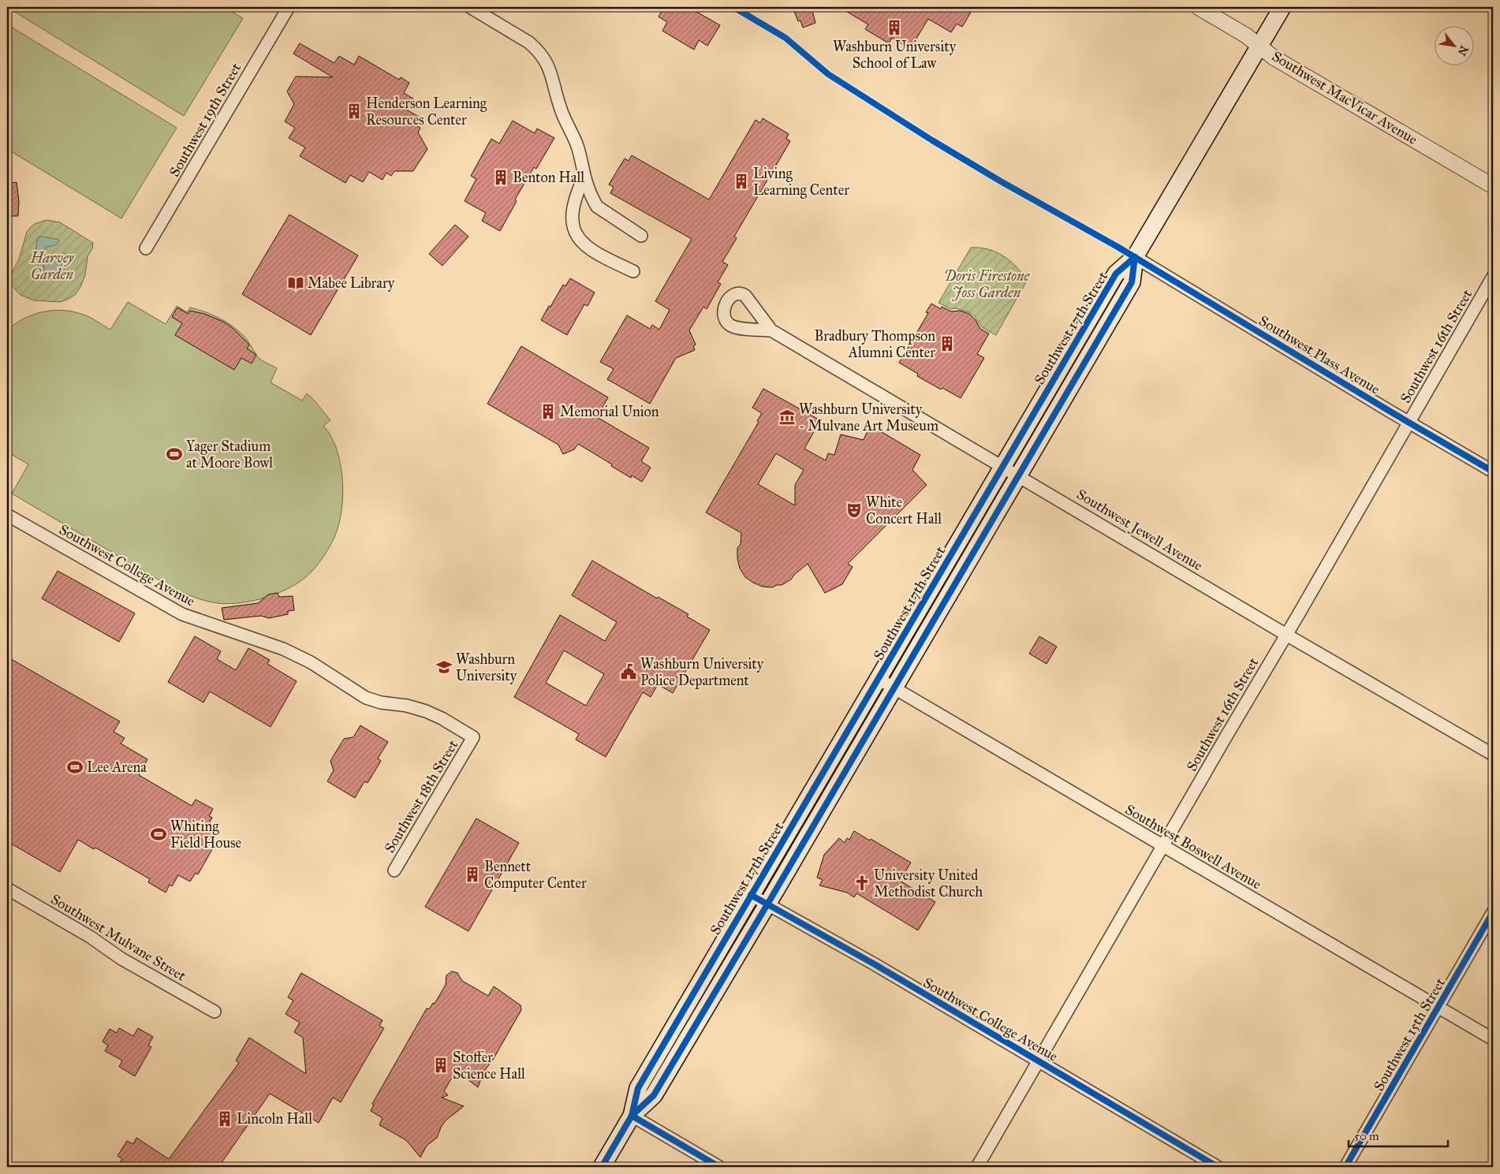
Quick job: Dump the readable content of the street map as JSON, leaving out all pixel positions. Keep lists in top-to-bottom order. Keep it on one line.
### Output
{"streets":{"main road":["Southwest 17th Street"],"street":["Southwest MacVicar Avenue","Southwest 19th Street","Southwest 16th Street","Southwest Plass Avenue","Southwest Jewell Avenue","Southwest College Avenue","Southwest 18th Street","Southwest Boswell Avenue","Southwest Mulvane Street","Southwest 15th Street"]},"crossings":[["Southwest MacVicar Avenue","Southwest 17th Street"],["Southwest 17th Street","Southwest Plass Avenue"],["Southwest 17th Street","Southwest Jewell Avenue"],["Southwest 17th Street","Southwest College Avenue"],["Southwest 17th Street","Southwest Boswell Avenue"],["Southwest 16th Street","Southwest Plass Avenue"],["Southwest 16th Street","Southwest Jewell Avenue"],["Southwest 16th Street","Southwest College Avenue"],["Southwest 16th Street","Southwest Boswell Avenue"],["Southwest College Avenue","Southwest 18th Street"],["Southwest Boswell Avenue","Southwest 15th Street"]],"parks":["Harvey Garden","Doris Firestone Joss Garden"],"places":{"building":["Washburn University School of Law","Henderson Learning Resources Center","Benton Hall","Living Learning Center","Bradbury Thompson Alumni Center","Memorial Union","Bennett Computer Center","Stoffer Science Hall","Lincoln Hall"],"library":["Mabee Library"],"museum":["Washburn University - Mulvane Art Museum"],"sports":["Yager Stadium at Moore Bowl","Lee Arena","Whiting Field House"],"theatre":["White Concert Hall"],"school or university":["Washburn University"],"public building":["Washburn University Police Department"],"church":["University United Methodist Church"]},"scale_bar":"50 m","north":"bottom right"}
